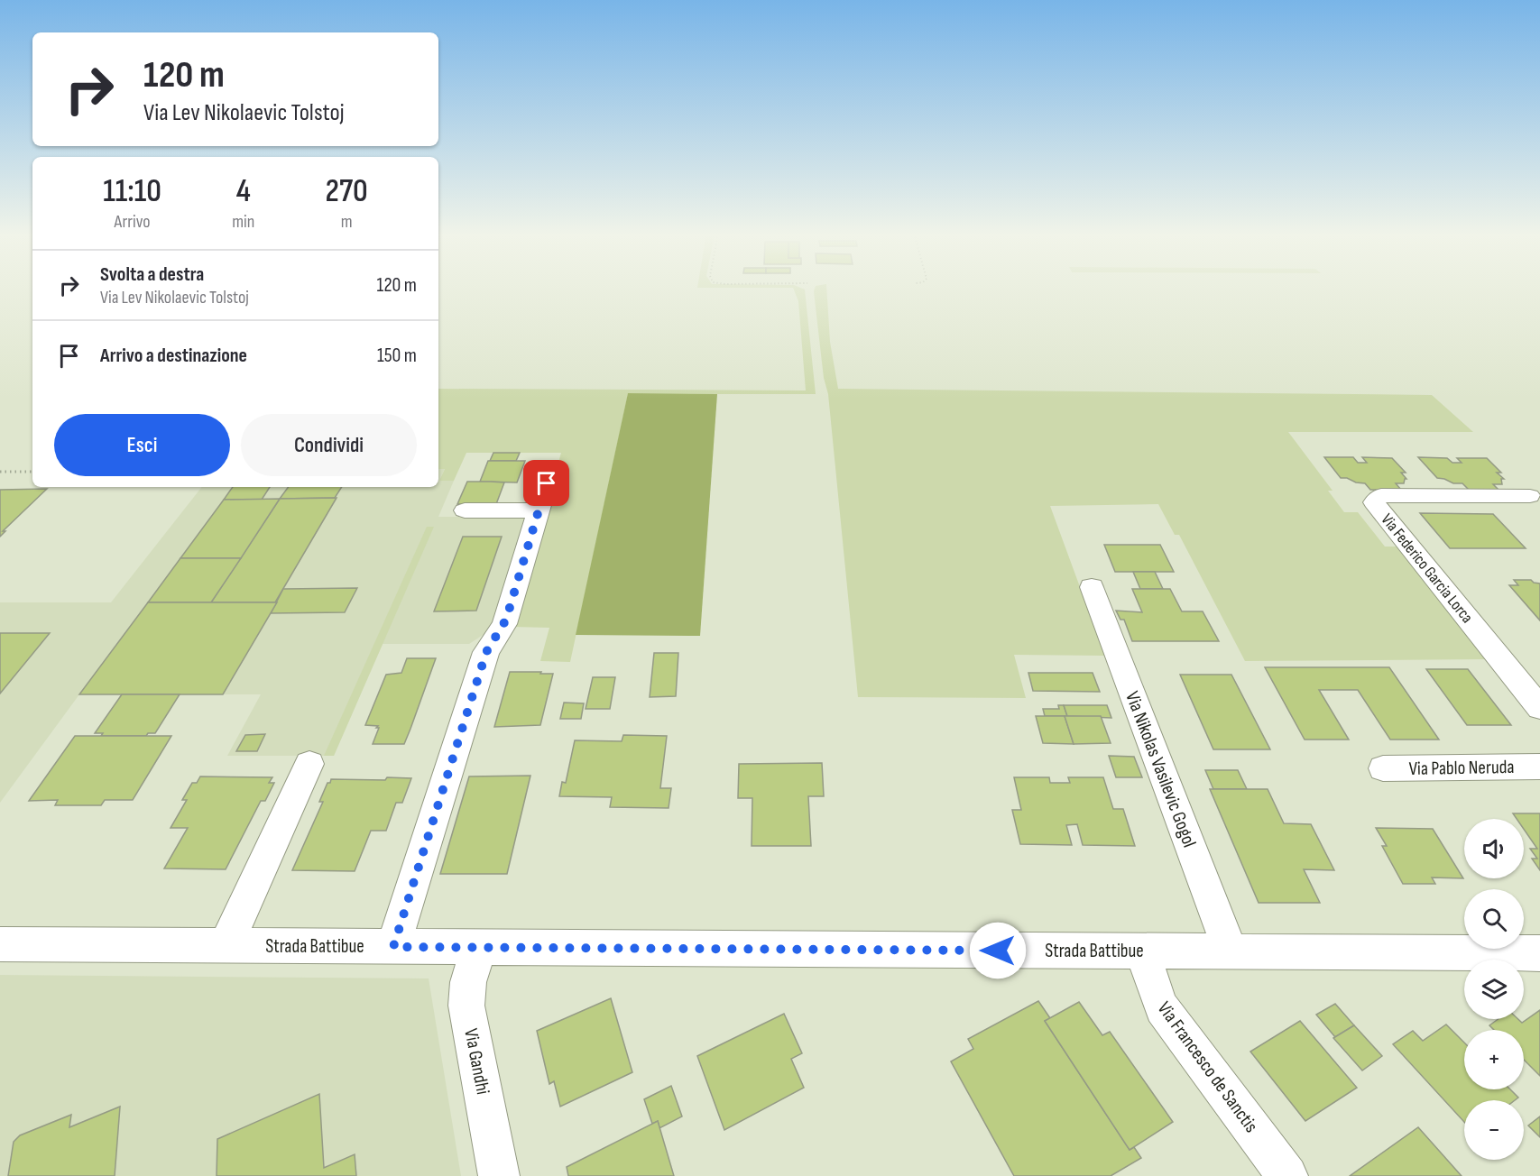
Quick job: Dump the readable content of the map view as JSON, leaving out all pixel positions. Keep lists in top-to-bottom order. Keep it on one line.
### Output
{"streets":{"street":["Via Federico Garcia Lorca","Via Pablo Neruda","Via Nikolas Vasilevic Gogol","Strada Battibue","Via Gandhi","Via Francesco de Sanctis"]},"crossings":[["Via Nikolas Vasilevic Gogol","Strada Battibue"],["Strada Battibue","Via Gandhi"],["Strada Battibue","Via Francesco de Sanctis"]],"page":{"turn":["120 m","Via Lev Nikolaevic Tolstoj"],"eta":["11:10","Arrivo","4","min","270","m"],"list":[{"name":"Svolta a destra","note":"Via Lev Nikolaevic Tolstoj","value":"120 m"},{"name":"Arrivo a destinazione","value":"150 m"}],"buttons":["Esci","Condividi"],"map_buttons":["+","−"]}}
